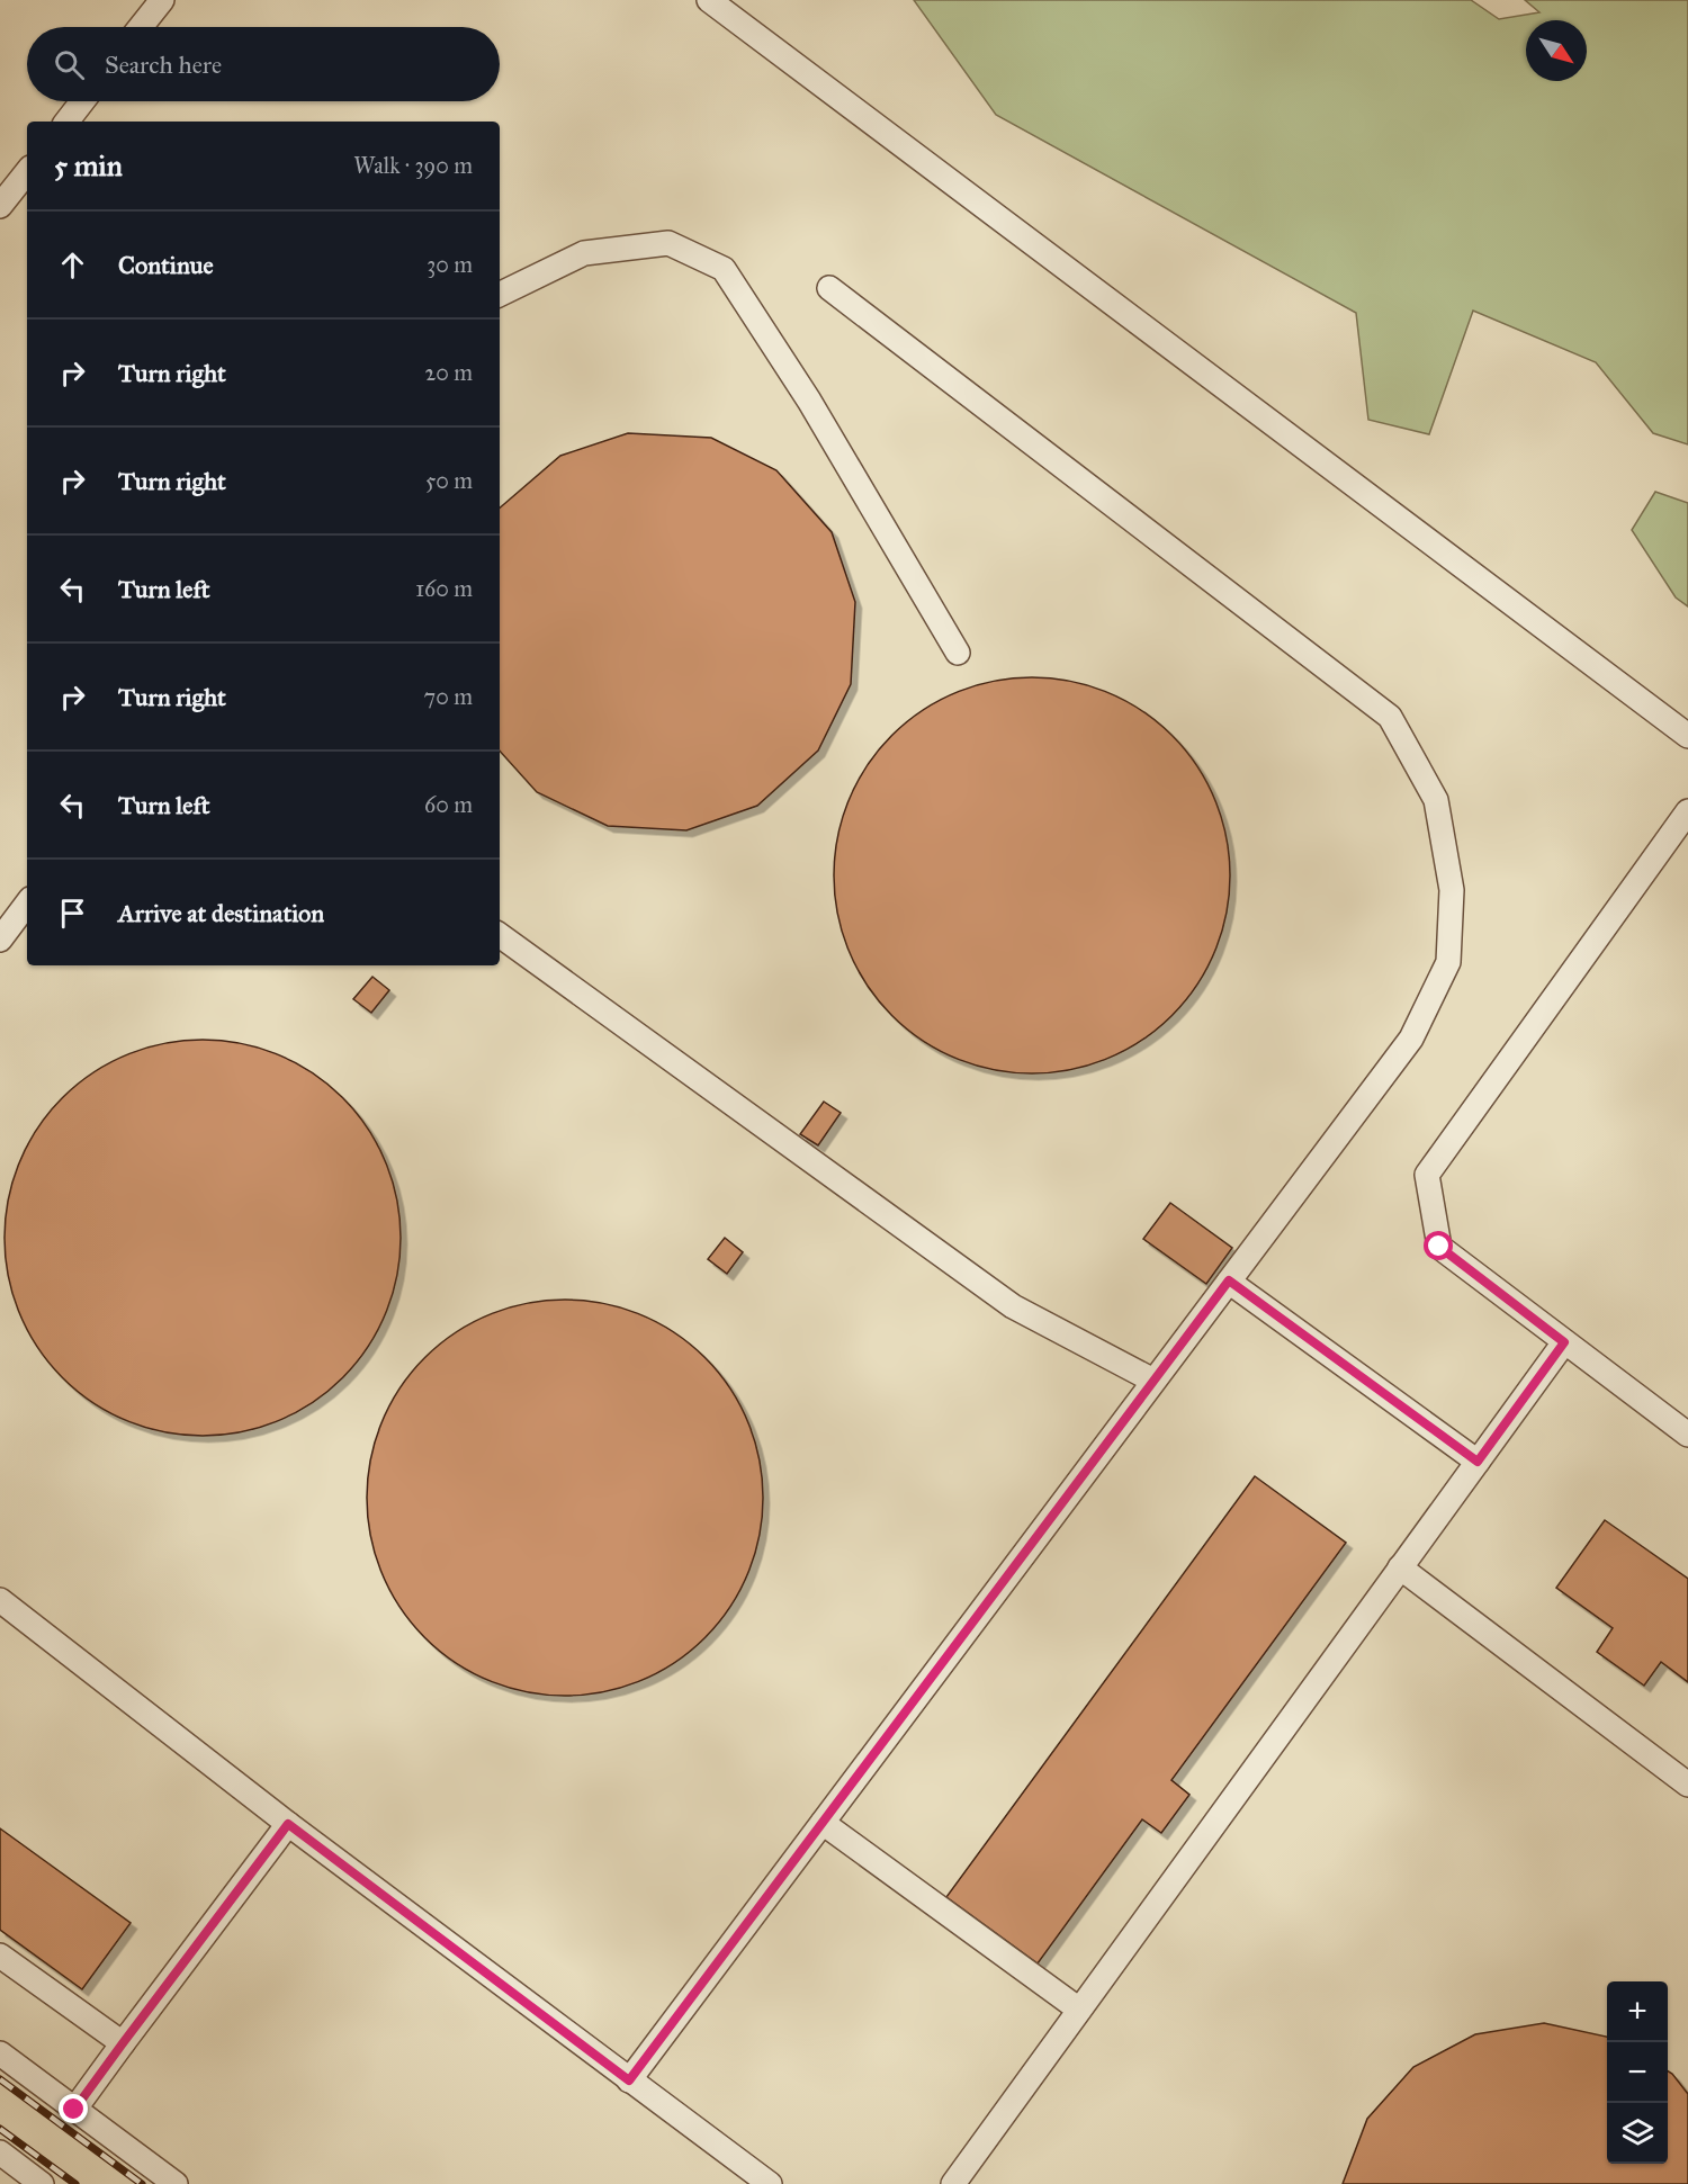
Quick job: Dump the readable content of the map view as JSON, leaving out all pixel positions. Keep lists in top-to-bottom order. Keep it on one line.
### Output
{"north":"bottom right","page":{"search":"Search here","heading":["5 min","Walk · 390 m"],"list":[["Continue","30 m"],["Turn right","20 m"],["Turn right","50 m"],["Turn left","160 m"],["Turn right","70 m"],["Turn left","60 m"],"Arrive at destination"],"map_buttons":["+","−"]}}
